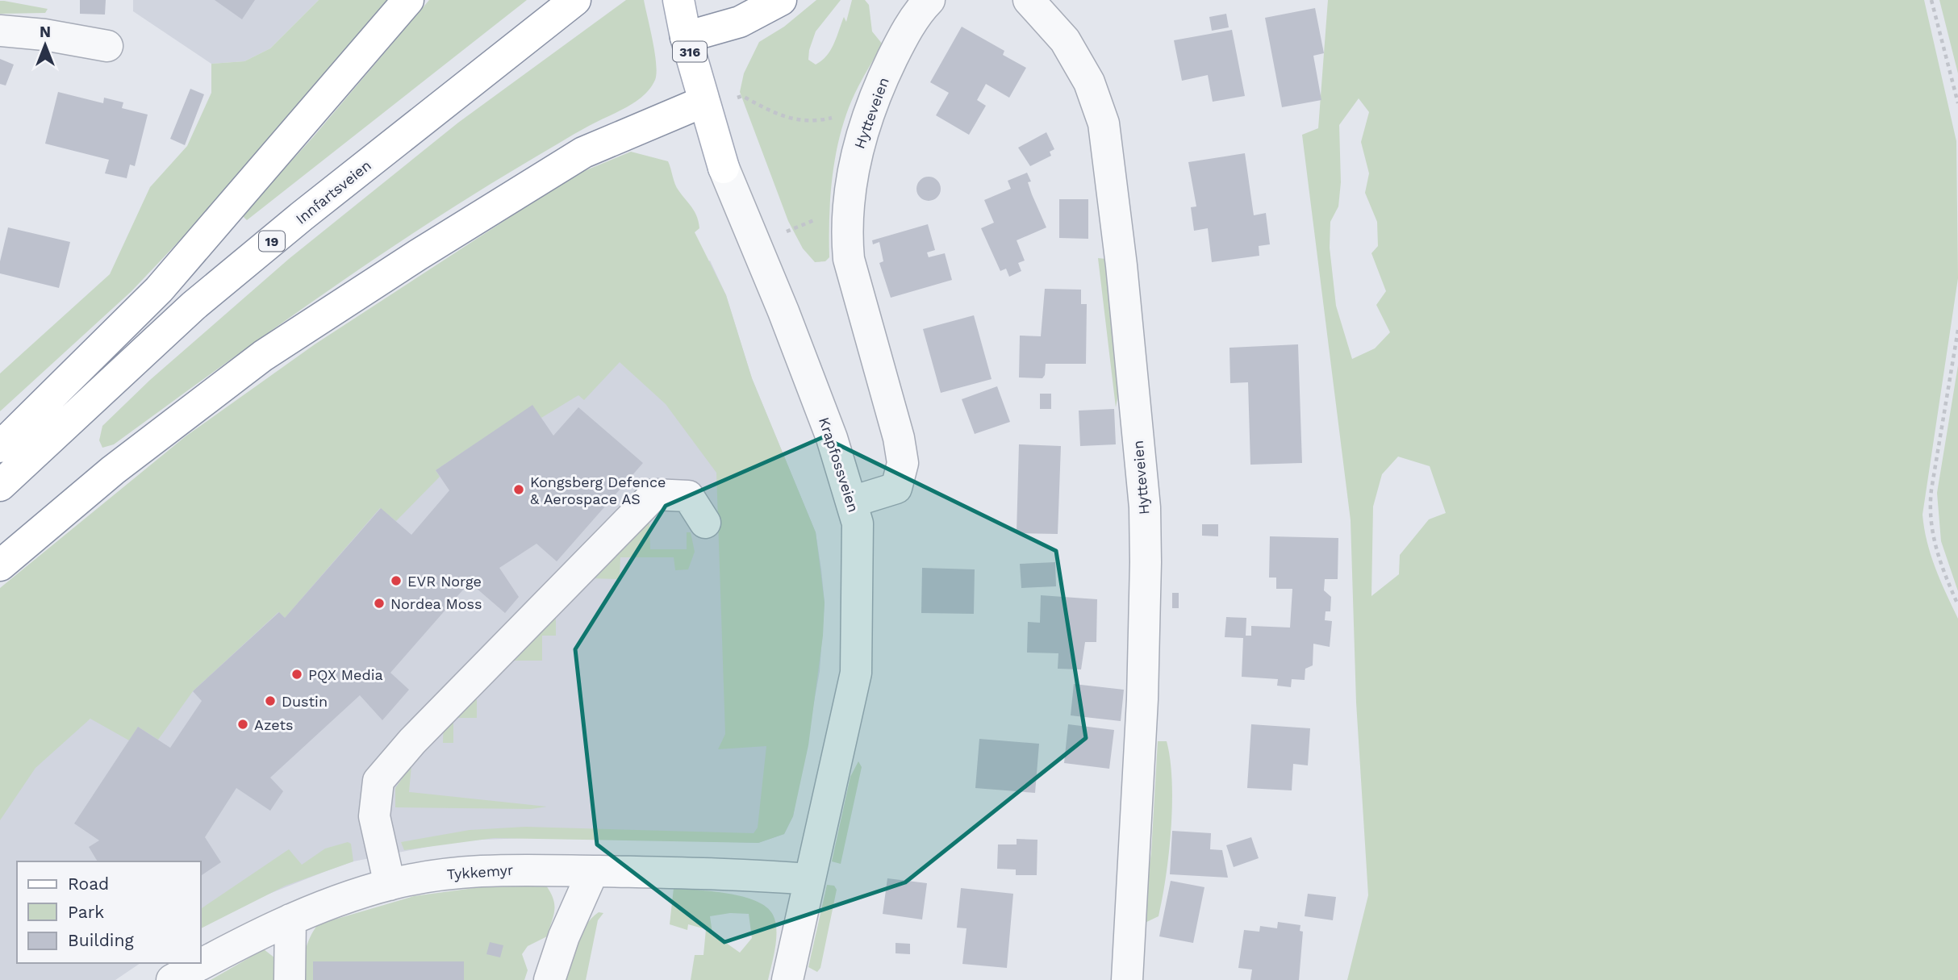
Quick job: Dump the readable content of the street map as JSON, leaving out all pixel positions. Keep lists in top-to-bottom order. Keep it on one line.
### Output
{"streets":{"main road":["316","Innfartsveien","19","Krapfossveien"],"street":["Hytteveien","Tykkemyr"]},"crossings":[["Hytteveien","Krapfossveien"],["Krapfossveien","Tykkemyr"]],"places":["Kongsberg Defence & Aerospace AS","EVR Norge","Nordea Moss","PQX Media","Dustin","Azets"],"legend":["Road","Park","Building"],"north":"top"}
